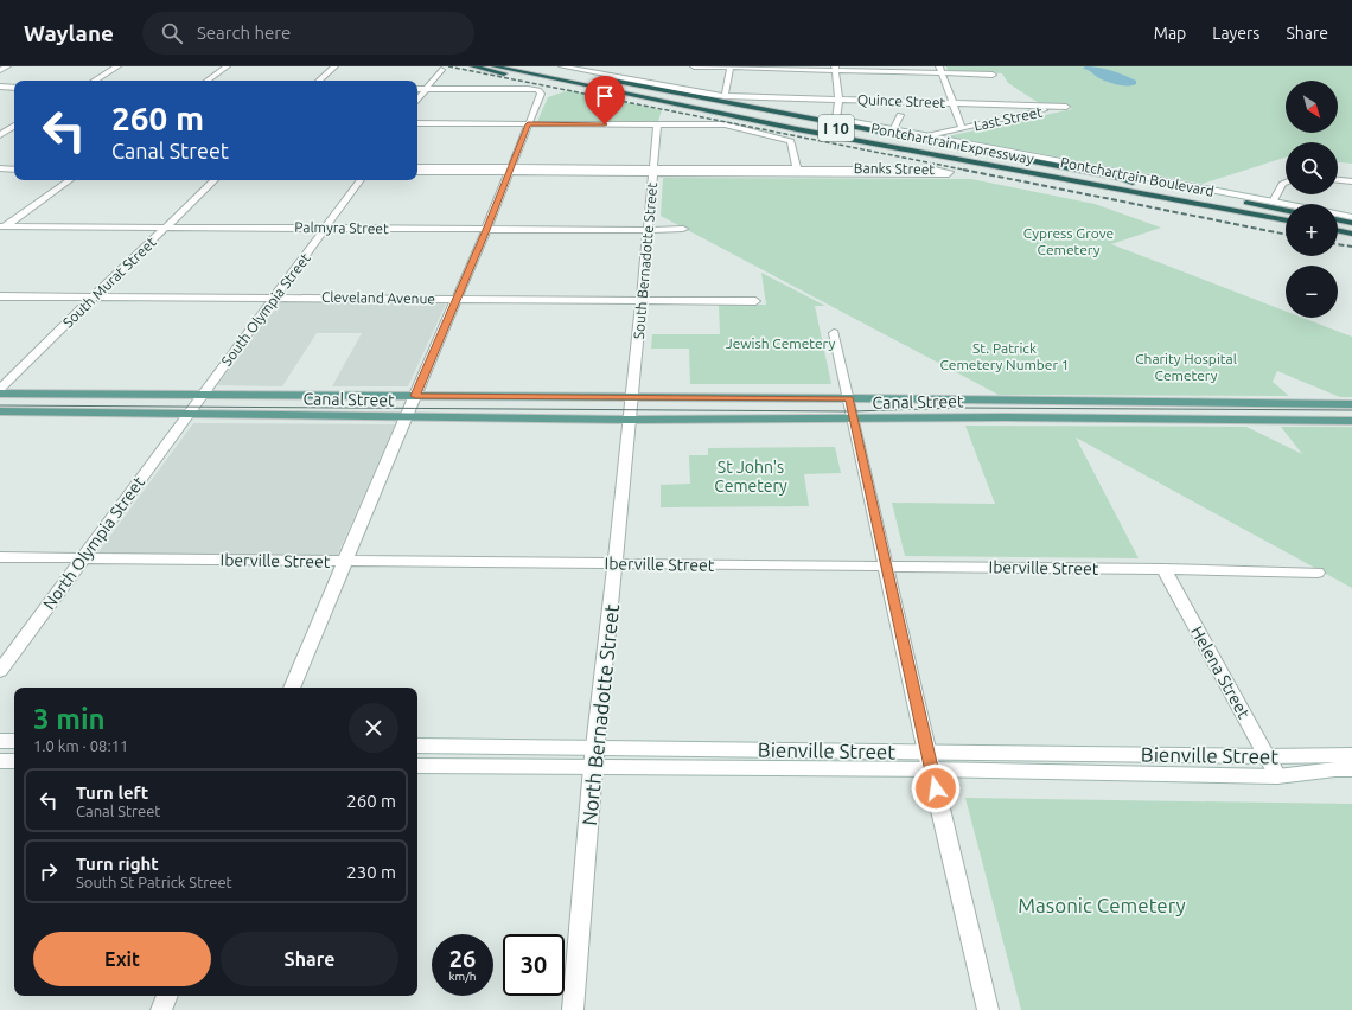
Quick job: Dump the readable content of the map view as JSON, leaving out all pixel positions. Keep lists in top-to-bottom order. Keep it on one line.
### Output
{"streets":{"highway":["I 10","Pontchartrain Expressway"],"main road":["Canal Street"],"street":["Quince Street","Last Street","Banks Street","Pontchartrain Boulevard","Palmyra Street","South Bernadotte Street","South Murat Street","Cleveland Avenue","South Olympia Street","North Olympia Street","Iberville Street","Helena Street","North Bernadotte Street","Bienville Street"]},"crossings":[["Quince Street","Last Street"],["Last Street","Pontchartrain Boulevard"],["Banks Street","South Bernadotte Street"],["Palmyra Street","South Bernadotte Street"],["Palmyra Street","South Murat Street"],["Palmyra Street","South Olympia Street"],["South Bernadotte Street","Cleveland Avenue"],["South Bernadotte Street","Canal Street"],["South Bernadotte Street","North Bernadotte Street"],["South Murat Street","Cleveland Avenue"],["Cleveland Avenue","South Olympia Street"],["South Olympia Street","Canal Street"],["South Olympia Street","North Olympia Street"],["Canal Street","North Olympia Street"],["Canal Street","North Bernadotte Street"],["North Olympia Street","Iberville Street"],["Iberville Street","Helena Street"],["Iberville Street","North Bernadotte Street"],["Helena Street","Bienville Street"],["North Bernadotte Street","Bienville Street"]],"parks":["Cypress Grove Cemetery","Jewish Cemetery","St. Patrick Cemetery Number 1","Charity Hospital Cemetery","St John's Cemetery","Masonic Cemetery"],"north":"bottom right","page":{"header":"Waylane","search":"Search here","nav":["Map","Layers","Share"],"map_buttons":["+","−"],"turn":["260 m","Canal Street"],"heading":["3 min","1.0 km · 08:11"],"list":[{"name":"Turn left","note":"Canal Street","value":"260 m"},{"name":"Turn right","note":"South St Patrick Street","value":"230 m"}],"buttons":["Exit","Share"],"speed":"26 km/h","limit":"30"}}
